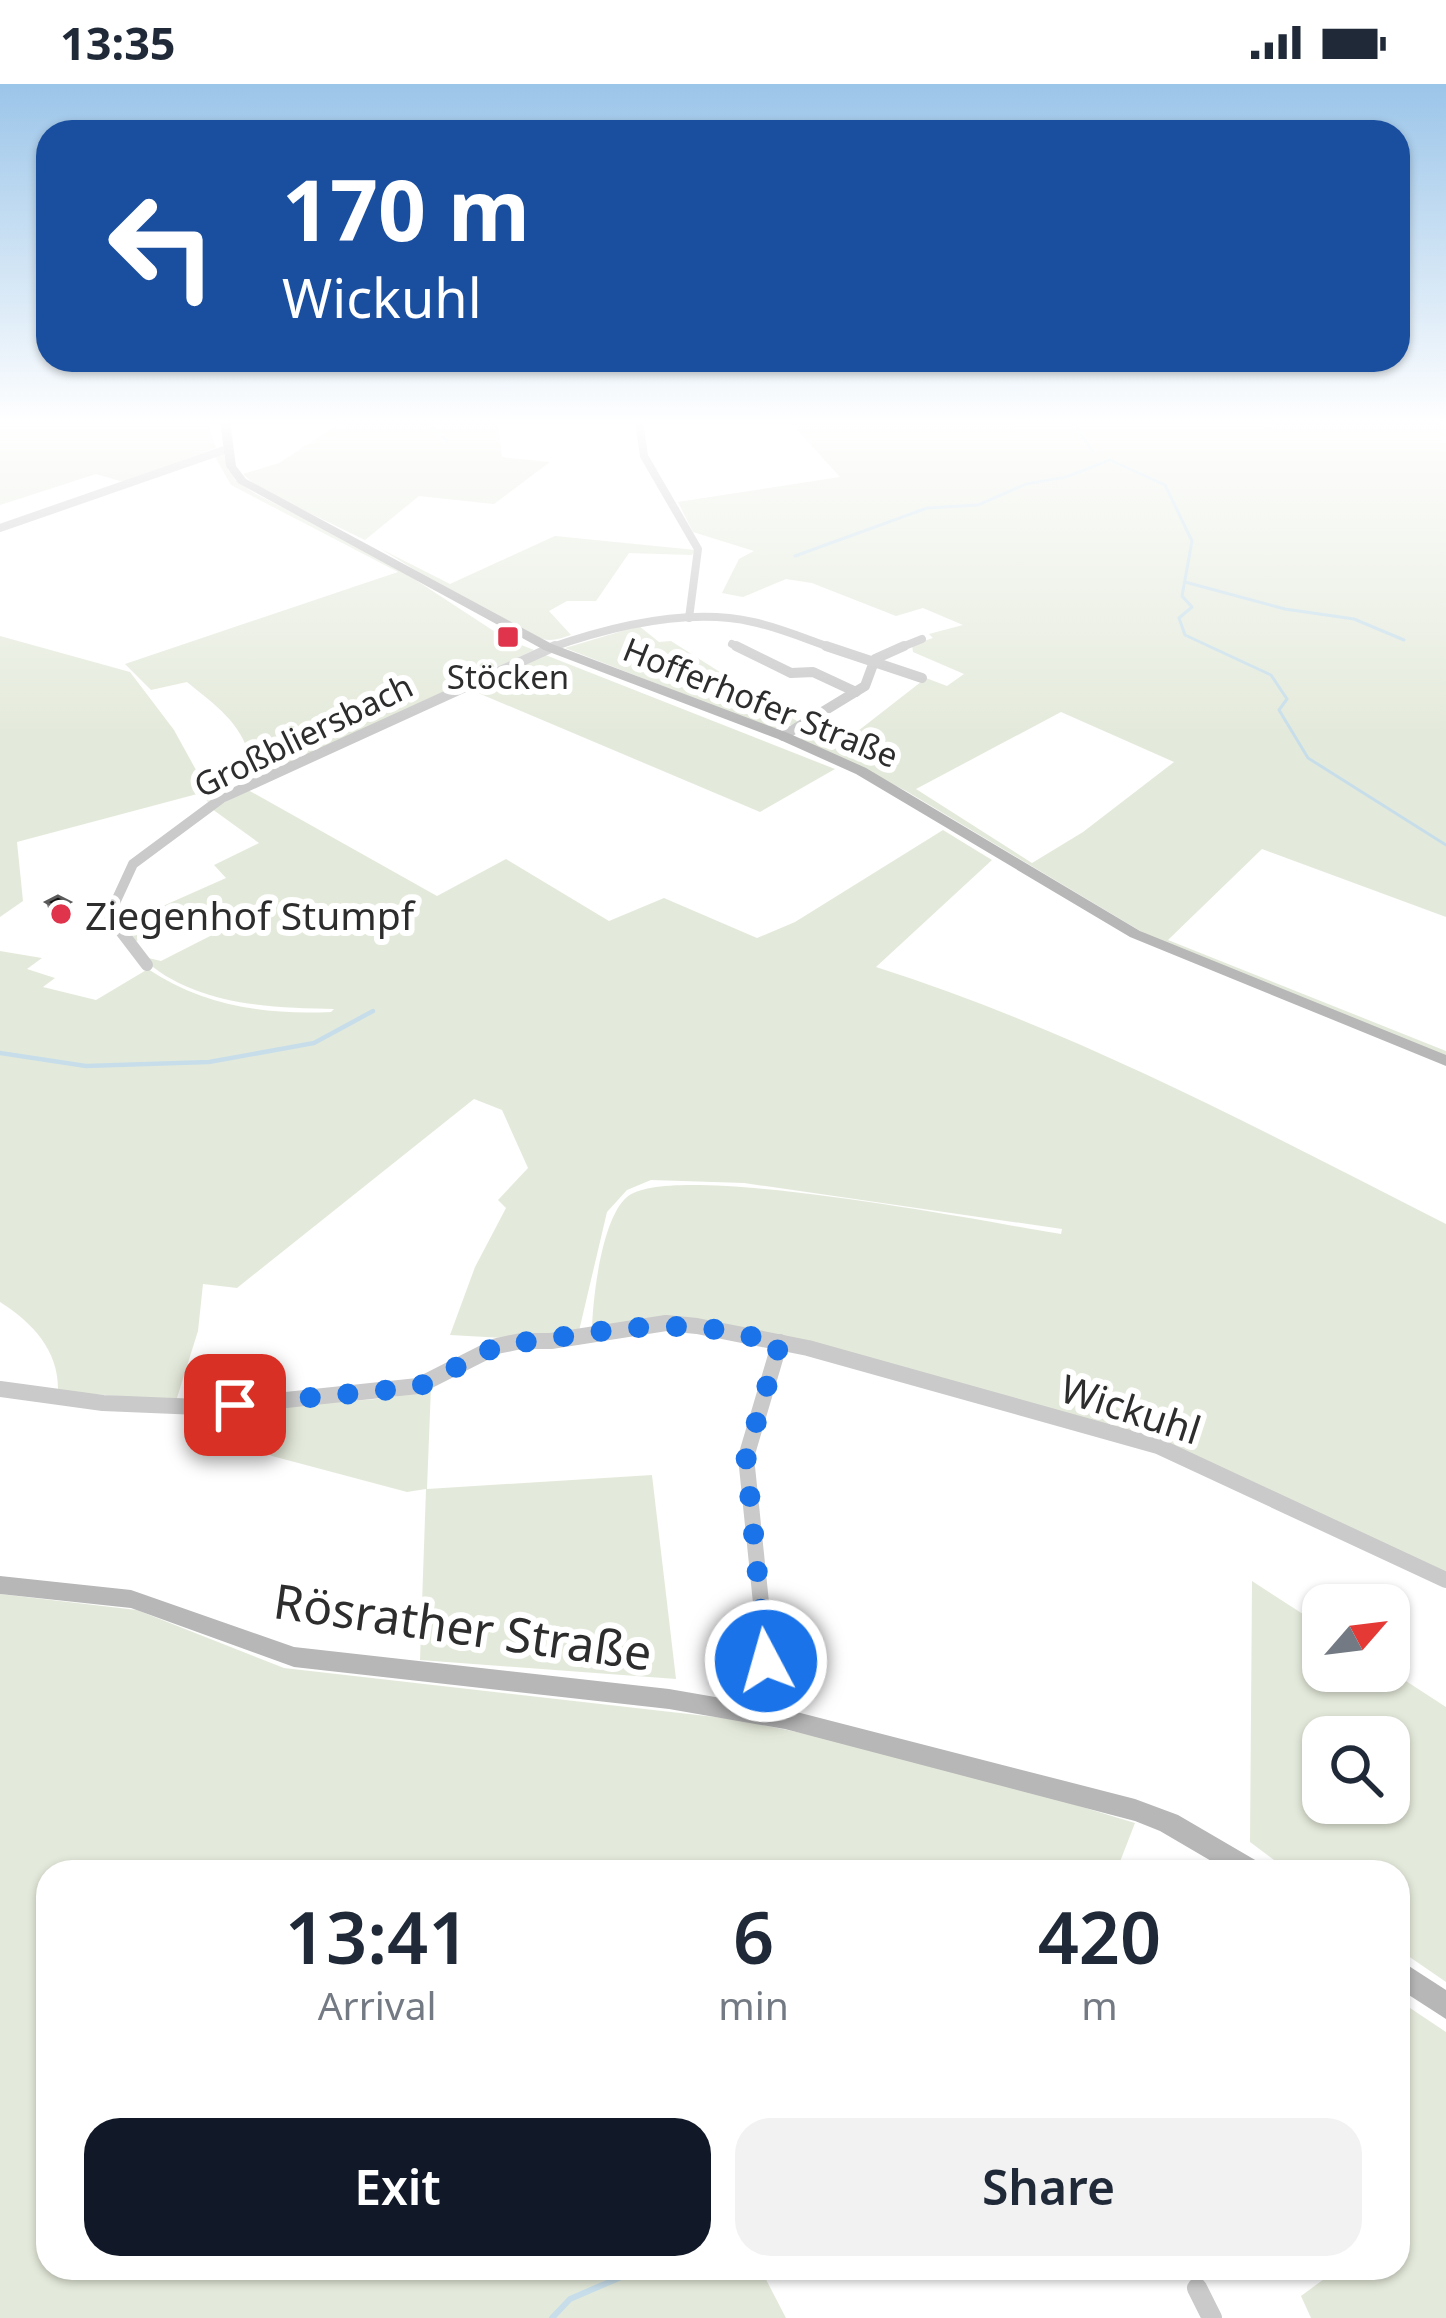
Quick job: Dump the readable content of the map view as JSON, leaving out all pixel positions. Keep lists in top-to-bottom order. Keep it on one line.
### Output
{"streets":{"street":["Hofferhofer Straße","Großbliersbach","Wickuhl","Rösrather Straße"]},"crossings":[["Hofferhofer Straße","Großbliersbach"]],"places":{"transit":["Stöcken"],"other":["Ziegenhof Stumpf"]},"north":"top right","page":{"status":"13:35","turn":["170 m","Wickuhl"],"eta":["13:41","Arrival","6","min","420","m"],"buttons":["Exit","Share"]}}
